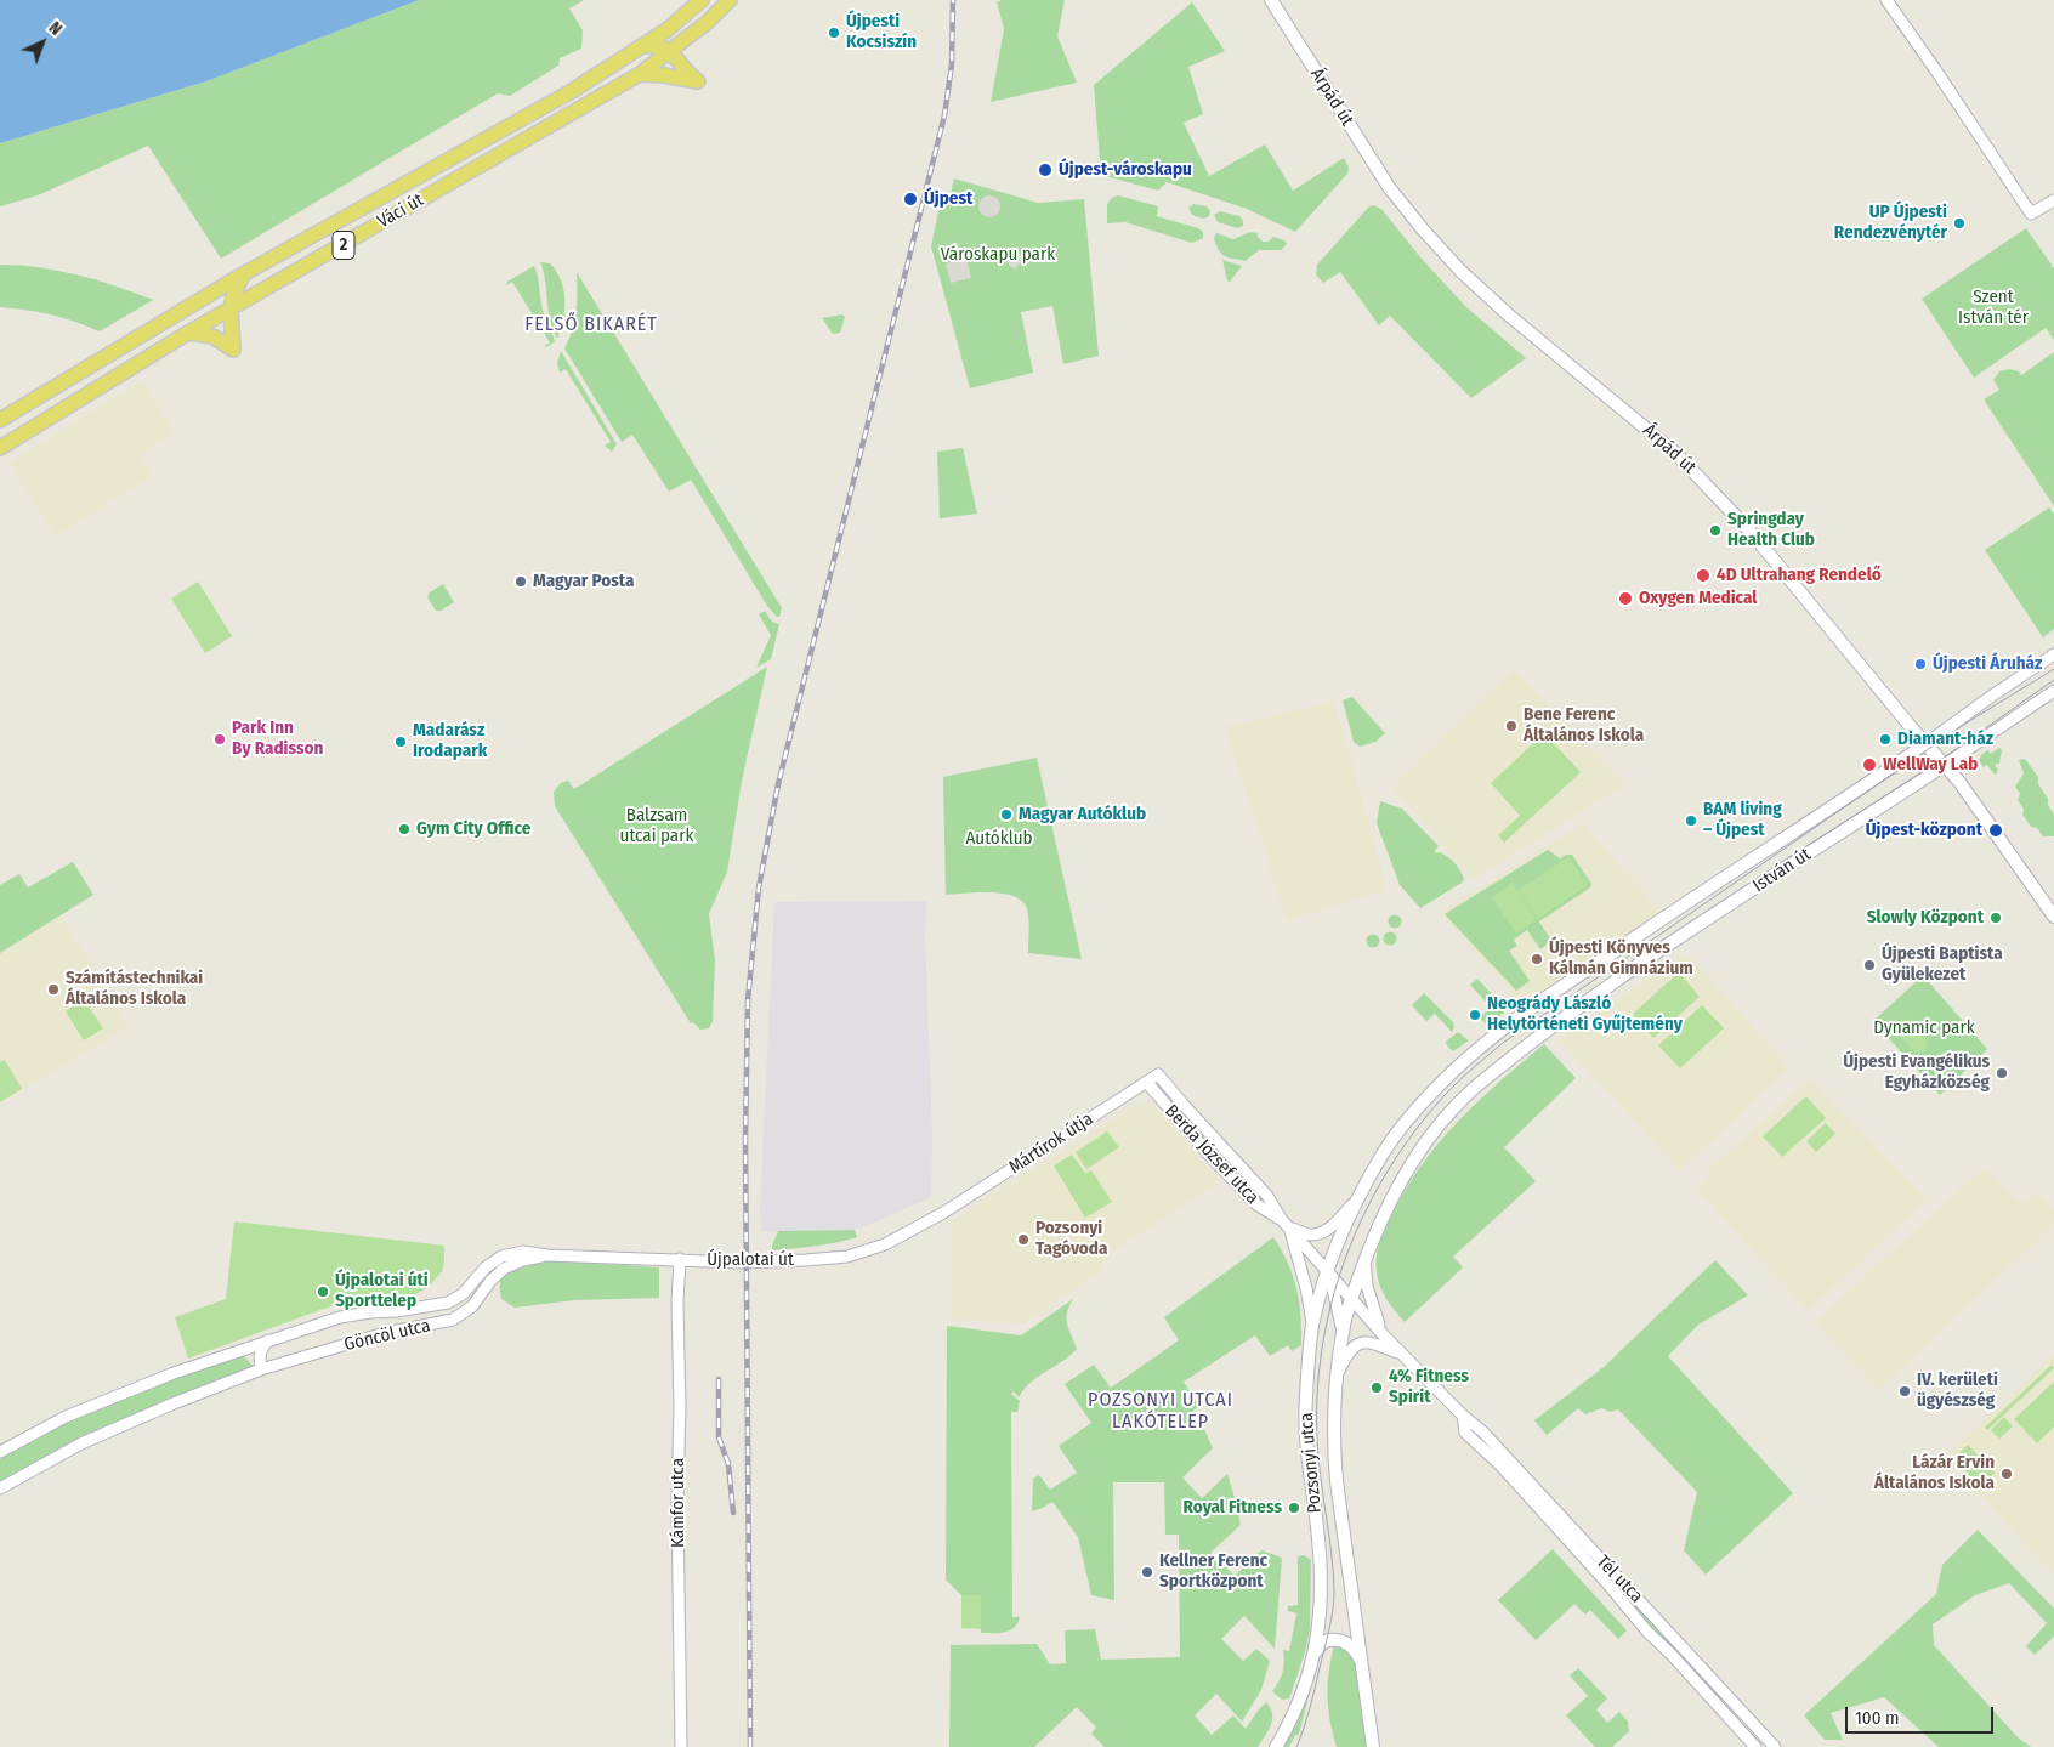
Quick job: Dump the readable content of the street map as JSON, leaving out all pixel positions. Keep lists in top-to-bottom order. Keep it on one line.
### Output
{"streets":{"main road":["Árpád út","Váci út","2","István út","Pozsonyi utca"],"street":["Mártírok útja","Berda József utca","Újpalotai út","Göncöl utca","Kámfor utca","Tél utca"]},"crossings":[["Árpád út","István út"],["István út","Pozsonyi utca"],["Mártírok útja","Berda József utca"],["Mártírok útja","Újpalotai út"],["Berda József utca","Pozsonyi utca"],["Újpalotai út","Göncöl utca"],["Újpalotai út","Kámfor utca"],["Pozsonyi utca","Tél utca"]],"districts":["FELSŐ BIKARÉT","POZSONYI UTCAI LAKÓTELEP"],"parks":["Városkapu park","Szent István tér","Balzsam utcai park","Autóklub","Dynamic park"],"places":["Újpesti Kocsiszín","Újpest-városkapu","Újpest","UP Újpesti Rendezvénytér","Springday Health Club","4D Ultrahang Rendelő","Magyar Posta","Oxygen Medical","Újpesti Áruház","Bene Ferenc Általános Iskola","Park Inn By Radisson","Diamant-ház","Madarász Irodapark","WellWay Lab","Magyar Autóklub","BAM living – Újpest","Gym City Office","Újpest-központ","Slowly Központ","Újpesti Könyves Kálmán Gimnázium","Újpesti Baptista Gyülekezet","Számítástechnikai Általános Iskola","Neogrády László Helytörténeti Gyűjtemény","Újpesti Evangélikus Egyházközség","Pozsonyi Tagóvoda","Újpalotai úti Sporttelep","4% Fitness Spirit","IV. kerületi ügyészség","Lázár Ervin Általános Iskola","Royal Fitness","Kellner Ferenc Sportközpont"],"scale_bar":"100 m","north":"top right"}
